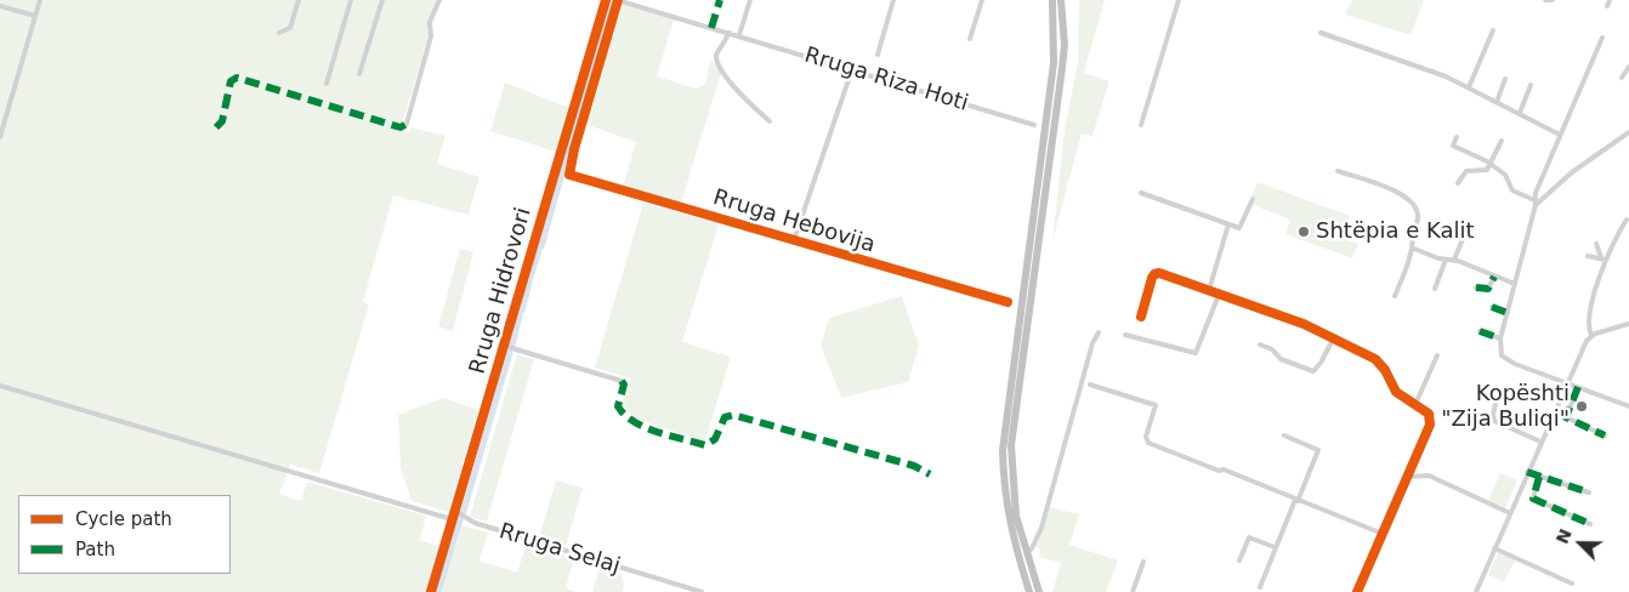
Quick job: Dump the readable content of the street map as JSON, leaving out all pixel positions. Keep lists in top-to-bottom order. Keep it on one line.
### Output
{"streets":{"street":["Rruga Riza Hoti","Rruga Hebovija","Rruga Hidrovori","Rruga Selaj"]},"crossings":[["Rruga Riza Hoti","Rruga Hebovija"],["Rruga Hidrovori","Rruga Selaj"]],"places":["Shtëpia e Kalit","Kopështi \"Zija Buliqi\""],"legend":["Cycle path","Path"],"north":"top left"}
